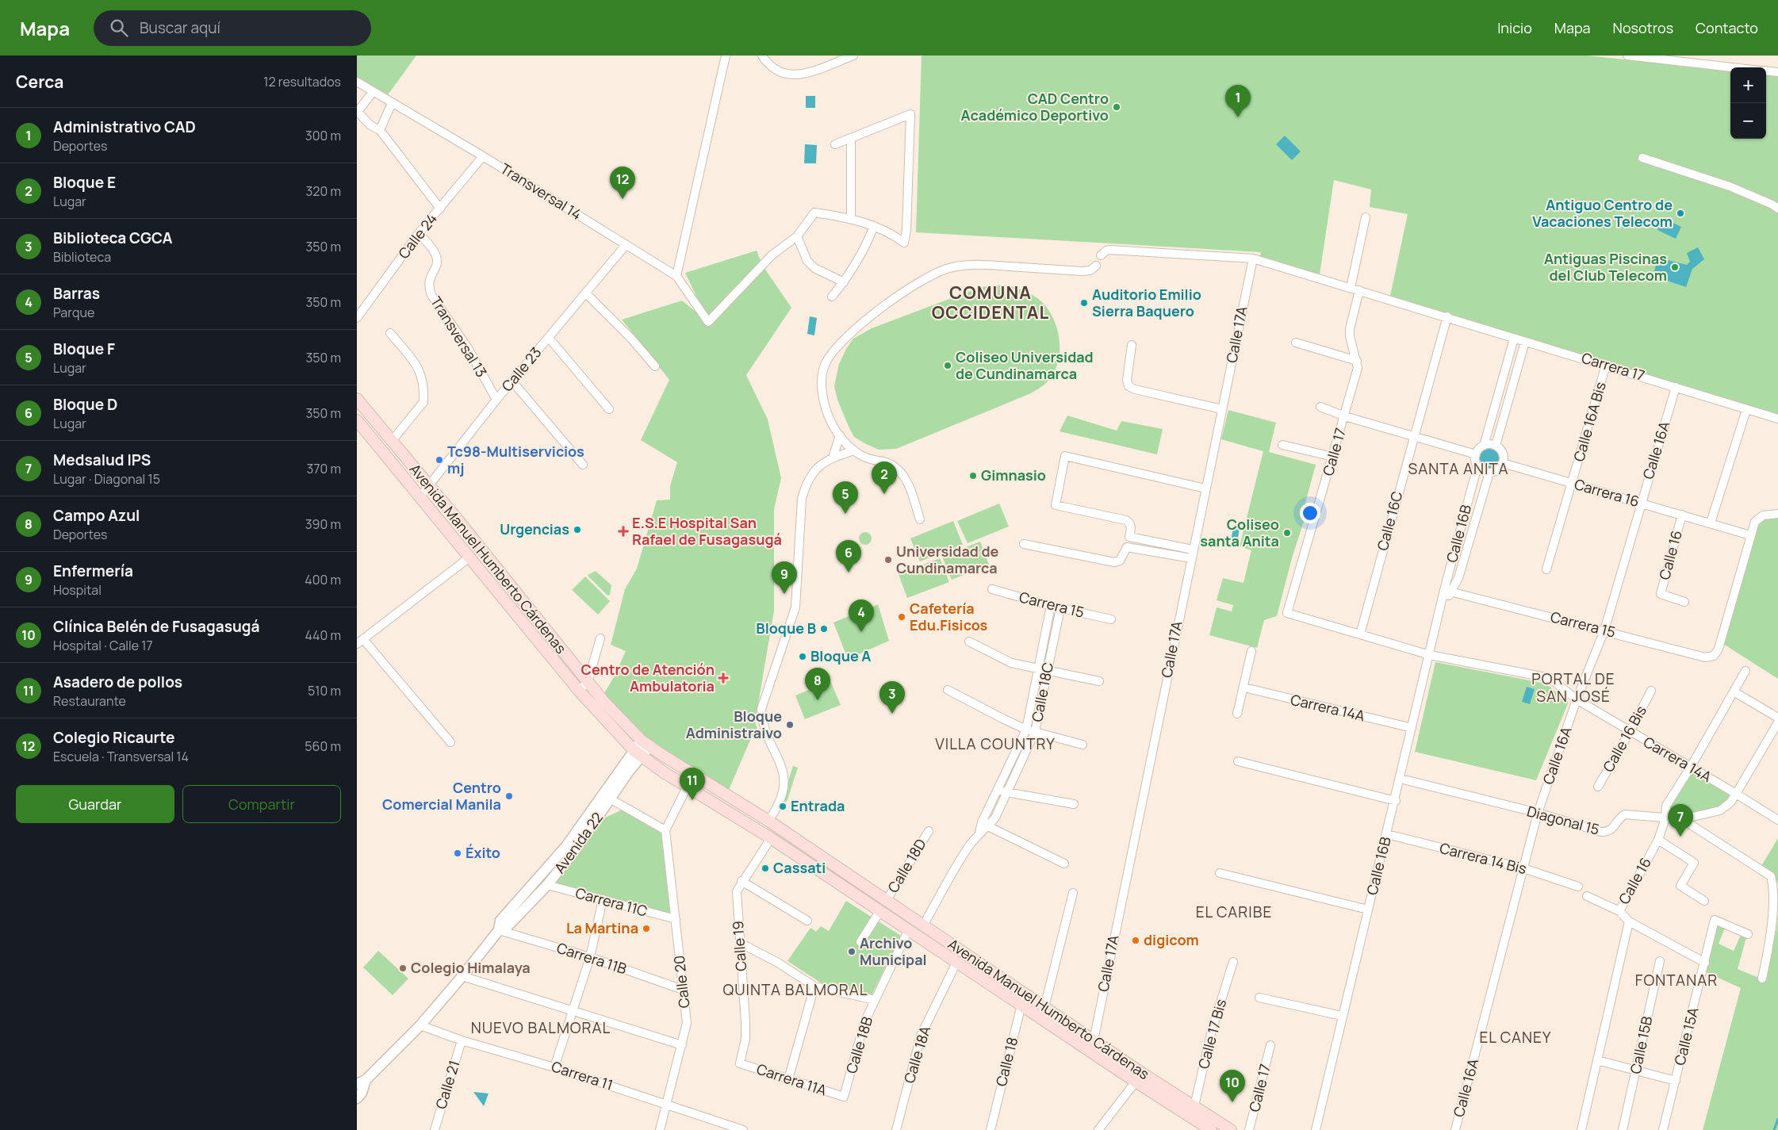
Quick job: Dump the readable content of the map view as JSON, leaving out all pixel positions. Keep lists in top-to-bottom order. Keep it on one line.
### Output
{"streets":{"main road":["Avenida Manuel Humberto Cárdenas"],"street":["Transversal 14","Calle 24","Calle 17A","Transversal 13","Carrera 17","Calle 23","Calle 16A Bis","Calle 16A","Calle 17","Carrera 16","Calle 16C","Calle 16B","Calle 16","Carrera 15","Calle 18C","Carrera 14A","Calle 16 Bis","Diagonal 15","Avenida 22","Carrera 14 Bis","Calle 18D","Carrera 11C","Calle 19","Carrera 11B","Calle 20","Calle 17 Bis","Calle 15A","Calle 18B","Calle 15B","Calle 18A","Calle 18","Carrera 11","Carrera 11A","Calle 21"]},"crossings":[["Transversal 14","Calle 24"],["Transversal 14","Calle 23"],["Calle 24","Transversal 13"],["Calle 17A","Carrera 17"],["Calle 17A","Avenida Manuel Humberto Cárdenas"],["Transversal 13","Calle 23"],["Carrera 17","Calle 16A Bis"],["Carrera 17","Calle 16A"],["Carrera 17","Calle 17"],["Carrera 17","Calle 16C"],["Calle 23","Avenida Manuel Humberto Cárdenas"],["Calle 16A Bis","Carrera 16"],["Calle 16A","Carrera 16"],["Calle 16A","Carrera 15"],["Calle 16A","Carrera 14A"],["Calle 16A","Diagonal 15"],["Calle 16A","Carrera 14 Bis"],["Calle 17","Carrera 14A"],["Carrera 16","Calle 16B"],["Carrera 16","Calle 16"],["Carrera 16","Carrera 15"],["Calle 16C","Carrera 14A"],["Calle 16B","Carrera 15"],["Calle 16B","Carrera 14A"],["Calle 16B","Diagonal 15"],["Calle 16B","Carrera 14 Bis"],["Calle 16","Carrera 14A"],["Calle 16","Diagonal 15"],["Avenida Manuel Humberto Cárdenas","Calle 18C"],["Avenida Manuel Humberto Cárdenas","Avenida 22"],["Avenida Manuel Humberto Cárdenas","Calle 18D"],["Avenida Manuel Humberto Cárdenas","Calle 19"],["Avenida Manuel Humberto Cárdenas","Calle 17 Bis"],["Avenida Manuel Humberto Cárdenas","Calle 18B"],["Avenida Manuel Humberto Cárdenas","Calle 18A"],["Avenida Manuel Humberto Cárdenas","Calle 18"],["Carrera 15","Calle 18C"],["Carrera 14A","Calle 16 Bis"],["Carrera 14A","Diagonal 15"],["Avenida 22","Carrera 11C"],["Avenida 22","Carrera 11B"],["Avenida 22","Carrera 11"],["Carrera 11C","Calle 20"],["Calle 19","Carrera 11A"],["Carrera 11B","Calle 20"],["Calle 20","Carrera 11"],["Calle 18B","Carrera 11A"],["Carrera 11","Calle 21"]],"districts":["COMUNA OCCIDENTAL","SANTA ANITA","PORTAL DE SAN JOSÉ","VILLA COUNTRY","EL CARIBE","FONTANAR","QUINTA BALMORAL","NUEVO BALMORAL","EL CANEY"],"places":{"other":["CAD Centro Académico Deportivo","Antiguo Centro de Vacaciones Telecom","Antiguas Piscinas del Club Telecom","Auditorio Emilio Sierra Baquero","Coliseo Universidad de Cundinamarca","Tc98-Multiservicios mj","Gimnasio","Urgencias","Coliseo santa Anita","Universidad de Cundinamarca","Cafetería Edu.Fisicos","Bloque B","Bloque A","Bloque Administraivo","Centro Comercial Manila","Entrada","Éxito","Cassati","La Martina","digicom","Archivo Municipal","Colegio Himalaya"],"health":["E.S.E Hospital San Rafael de Fusagasugá","Centro de Atención Ambulatoria"]},"page":{"header":"Mapa","search":"Buscar aquí","nav":["Inicio","Mapa","Nosotros","Contacto"],"heading":["Cerca","12 resultados"],"map_buttons":["+","−"],"pins":["1","12","2","5","6","9","4","8","3","11","7","10"],"list":[{"mark":"1","name":"Administrativo CAD","note":"Deportes","value":"300 m"},{"mark":"2","name":"Bloque E","note":"Lugar","value":"320 m"},{"mark":"3","name":"Biblioteca CGCA","note":"Biblioteca","value":"350 m"},{"mark":"4","name":"Barras","note":"Parque","value":"350 m"},{"mark":"5","name":"Bloque F","note":"Lugar","value":"350 m"},{"mark":"6","name":"Bloque D","note":"Lugar","value":"350 m"},{"mark":"7","name":"Medsalud IPS","note":"Lugar · Diagonal 15","value":"370 m"},{"mark":"8","name":"Campo Azul","note":"Deportes","value":"390 m"},{"mark":"9","name":"Enfermería","note":"Hospital","value":"400 m"},{"mark":"10","name":"Clínica Belén de Fusagasugá","note":"Hospital · Calle 17","value":"440 m"},{"mark":"11","name":"Asadero de pollos","note":"Restaurante","value":"510 m"},{"mark":"12","name":"Colegio Ricaurte","note":"Escuela · Transversal 14","value":"560 m"}],"buttons":["Guardar","Compartir"]}}
